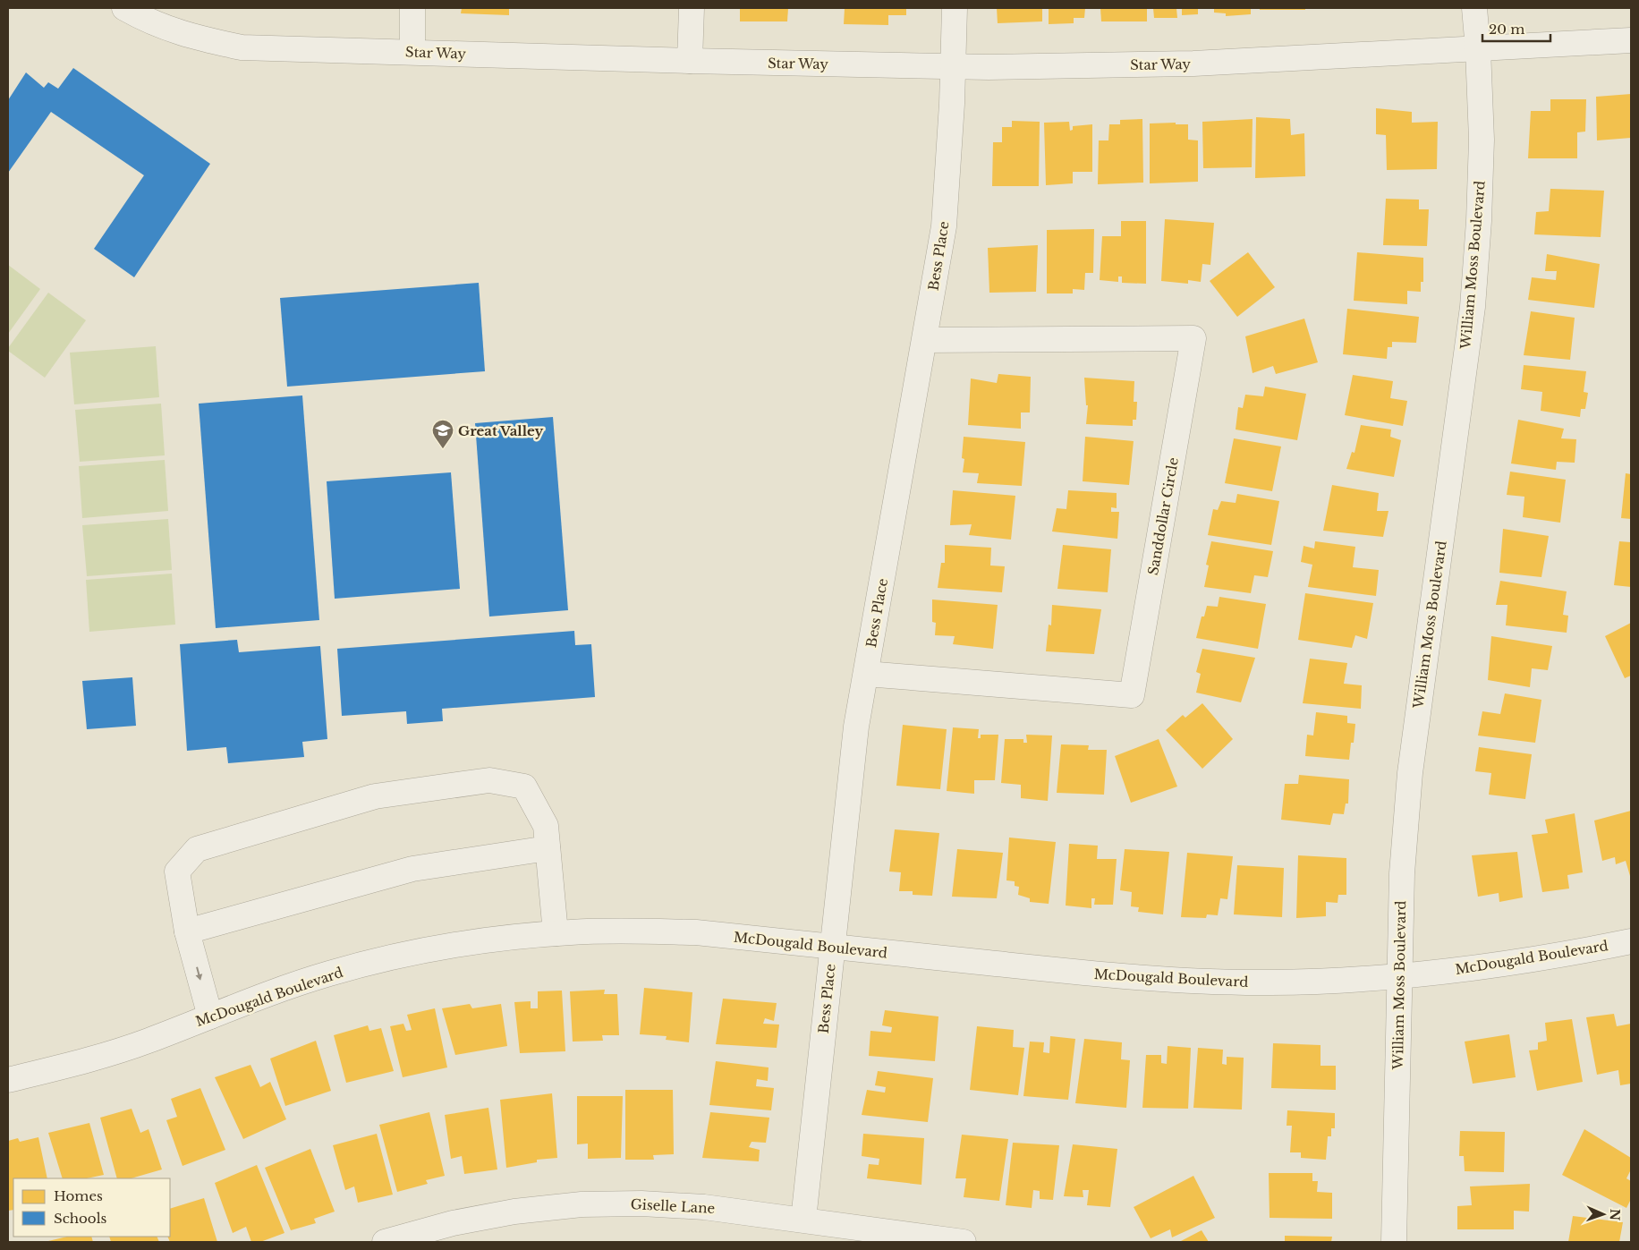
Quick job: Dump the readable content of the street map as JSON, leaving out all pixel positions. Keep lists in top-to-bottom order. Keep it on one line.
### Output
{"streets":{"street":["Star Way","Bess Place","William Moss Boulevard","Sanddollar Circle","McDougald Boulevard","Giselle Lane"]},"crossings":[["Star Way","Bess Place"],["Star Way","William Moss Boulevard"],["Bess Place","Sanddollar Circle"],["Bess Place","McDougald Boulevard"],["Bess Place","Giselle Lane"],["William Moss Boulevard","McDougald Boulevard"]],"places":{"school or university":["Great Valley"]},"legend":["Homes","Schools"],"scale_bar":"20 m","north":"right"}
